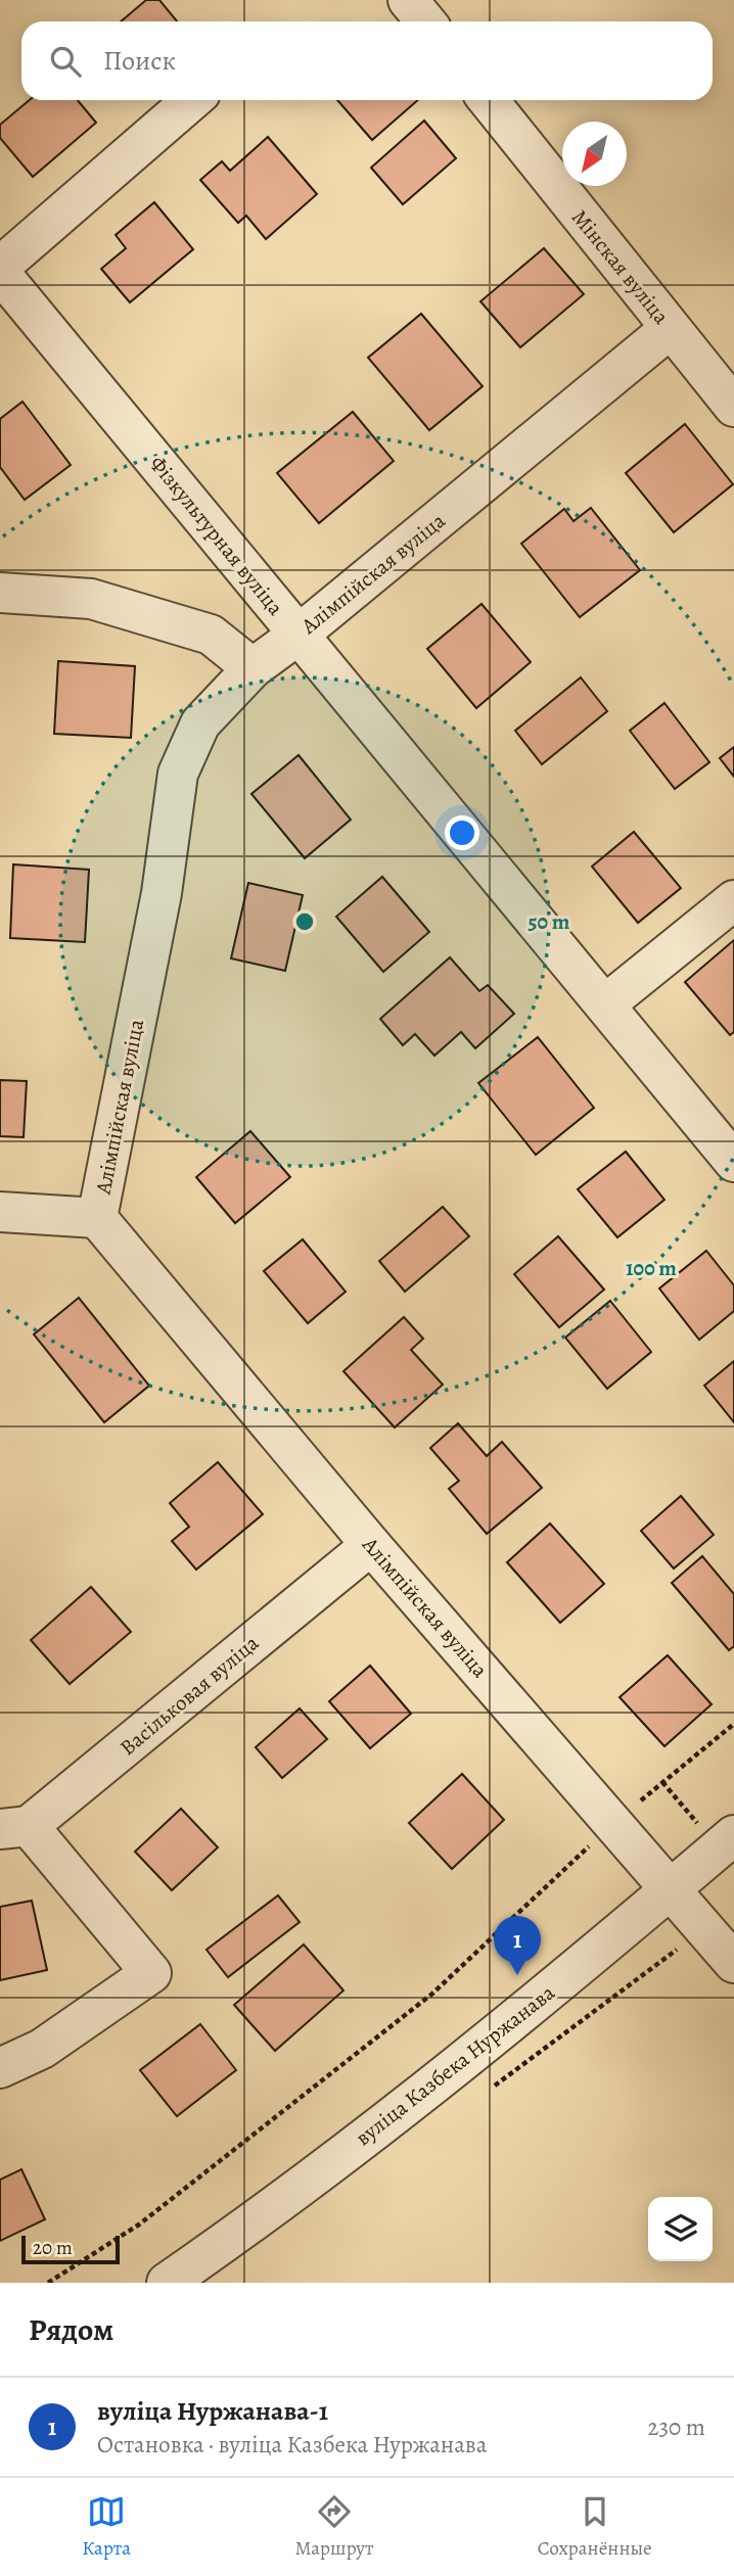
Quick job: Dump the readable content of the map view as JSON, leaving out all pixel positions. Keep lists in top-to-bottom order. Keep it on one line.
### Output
{"streets":{"street":["Мінская вуліца","Фізкультурная вуліца","Алімпійская вуліца","Васільковая вуліца","вуліца Казбека Нуржанава"]},"crossings":[["Мінская вуліца","Алімпійская вуліца"],["Фізкультурная вуліца","Алімпійская вуліца"],["Алімпійская вуліца","Васільковая вуліца"],["Алімпійская вуліца","вуліца Казбека Нуржанава"]],"scale_bar":"20 m","north":"bottom left","page":{"search":"Поиск","pins":"1","scale":"20 m","heading":"Рядом","list":[{"mark":"1","name":"вуліца Нуржанава-1","note":"Остановка · вуліца Казбека Нуржанава","value":"230 m"}],"nav":["Карта","Маршрут","Сохранённые"]},"rings":["50 m","100 m"]}
